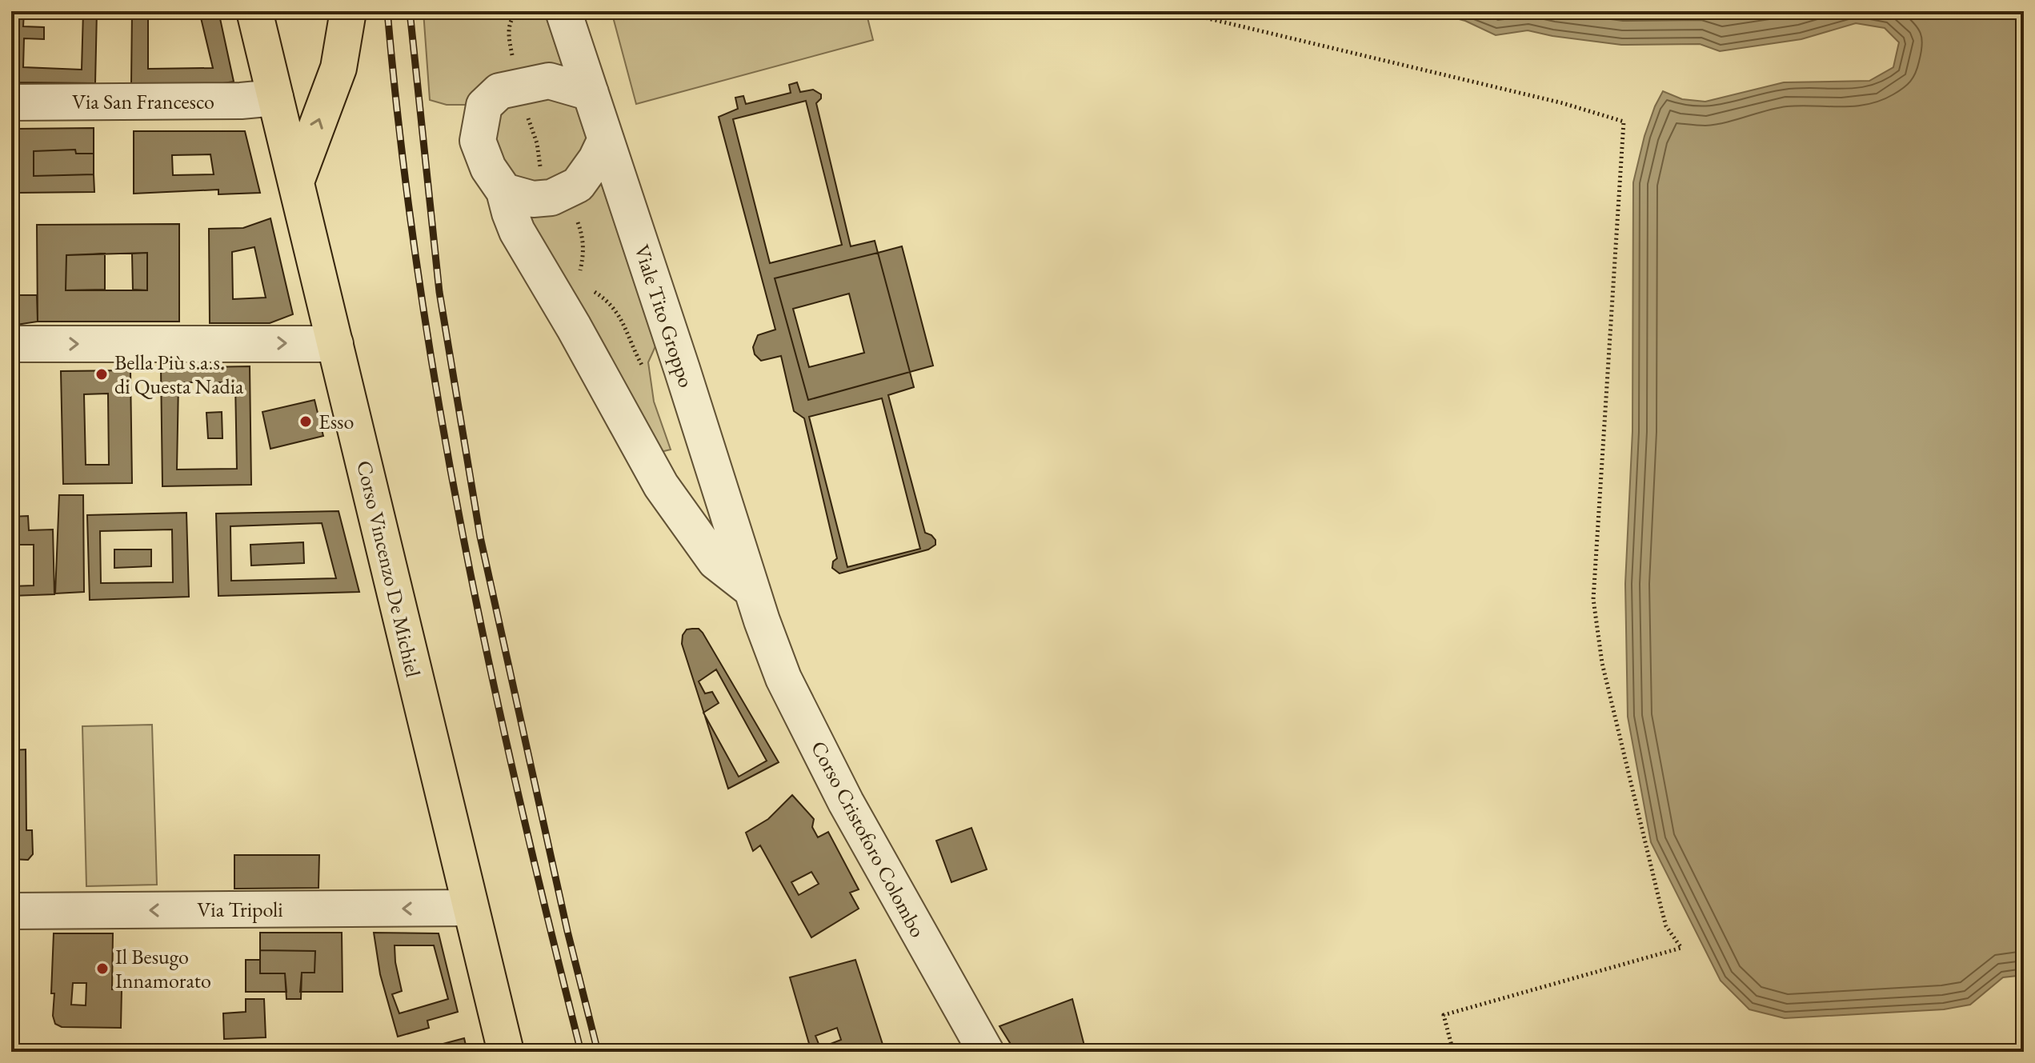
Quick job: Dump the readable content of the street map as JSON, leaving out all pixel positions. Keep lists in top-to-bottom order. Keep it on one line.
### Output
{"streets":{"main road":["Corso Vincenzo De Michiel"],"street":["Via San Francesco","Viale Tito Groppo","Corso Cristoforo Colombo","Via Tripoli"]},"crossings":[["Via San Francesco","Corso Vincenzo De Michiel"],["Viale Tito Groppo","Corso Cristoforo Colombo"],["Corso Vincenzo De Michiel","Via Tripoli"]],"one_way":["Via Tripoli"],"places":["Bella Più s.a.s. di Questa Nadia","Esso","Il Besugo Innamorato"]}
